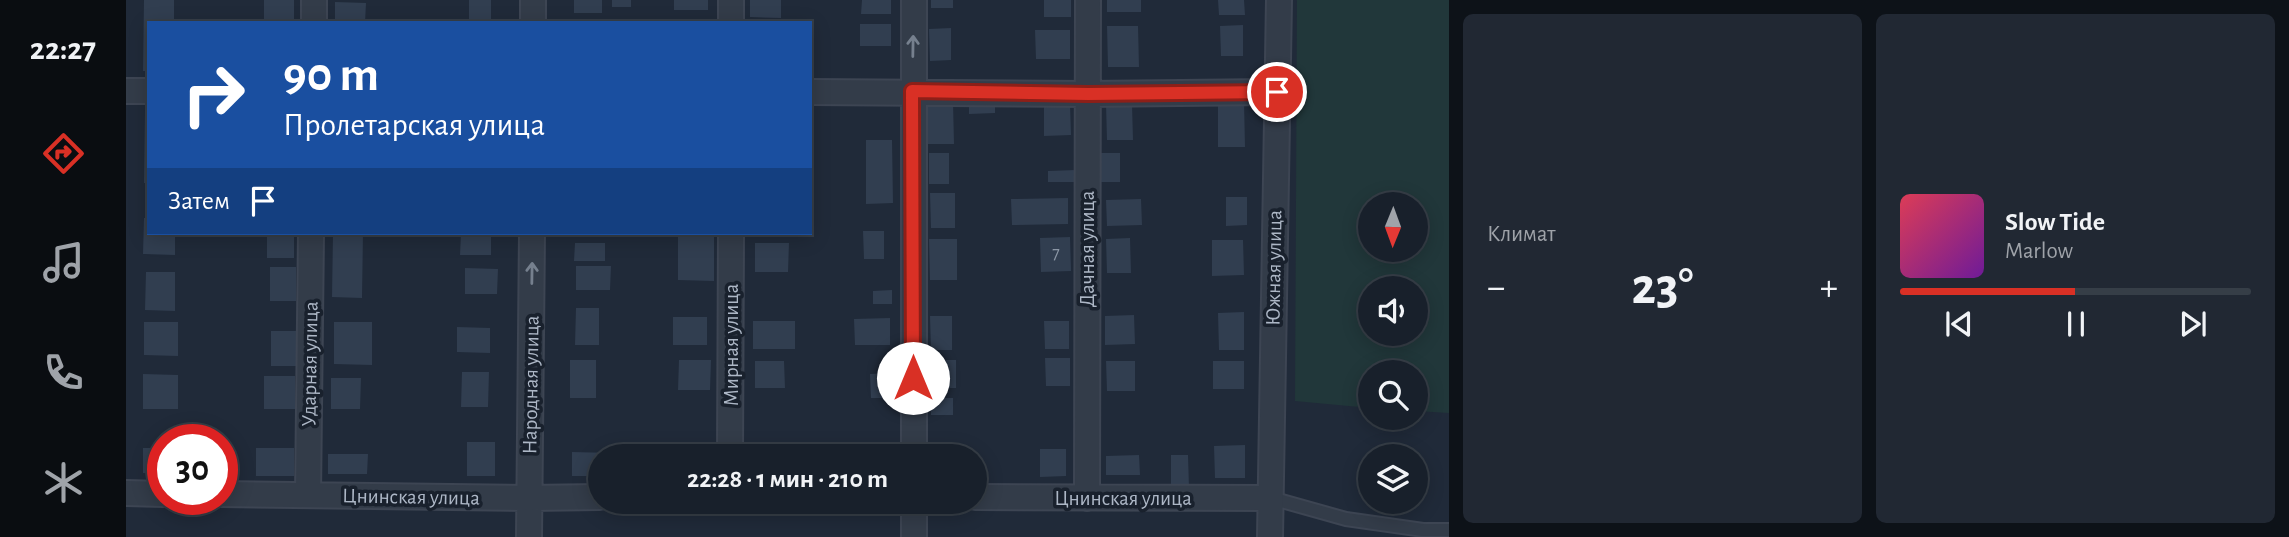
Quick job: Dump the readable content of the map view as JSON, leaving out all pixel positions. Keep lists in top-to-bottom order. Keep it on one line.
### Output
{"streets":{"street":["Дачная улица","Южная улица","Мирная улица","Ударная улица","Народная улица","Цнинская улица"]},"crossings":[["Дачная улица","Цнинская улица"],["Южная улица","Цнинская улица"],["Ударная улица","Цнинская улица"],["Народная улица","Цнинская улица"]],"one_way":["Народная улица"],"house_numbers":["7"],"north":"bottom","page":{"tabs":"22:27","tile":"Климат","turn":["90 m","Пролетарская улица"],"then":"Затем","song":["Slow Tide","Marlow"],"heat":["−","23°","+"],"limit":"30","trip":"22:28 · 1 мин · 210 m"}}
